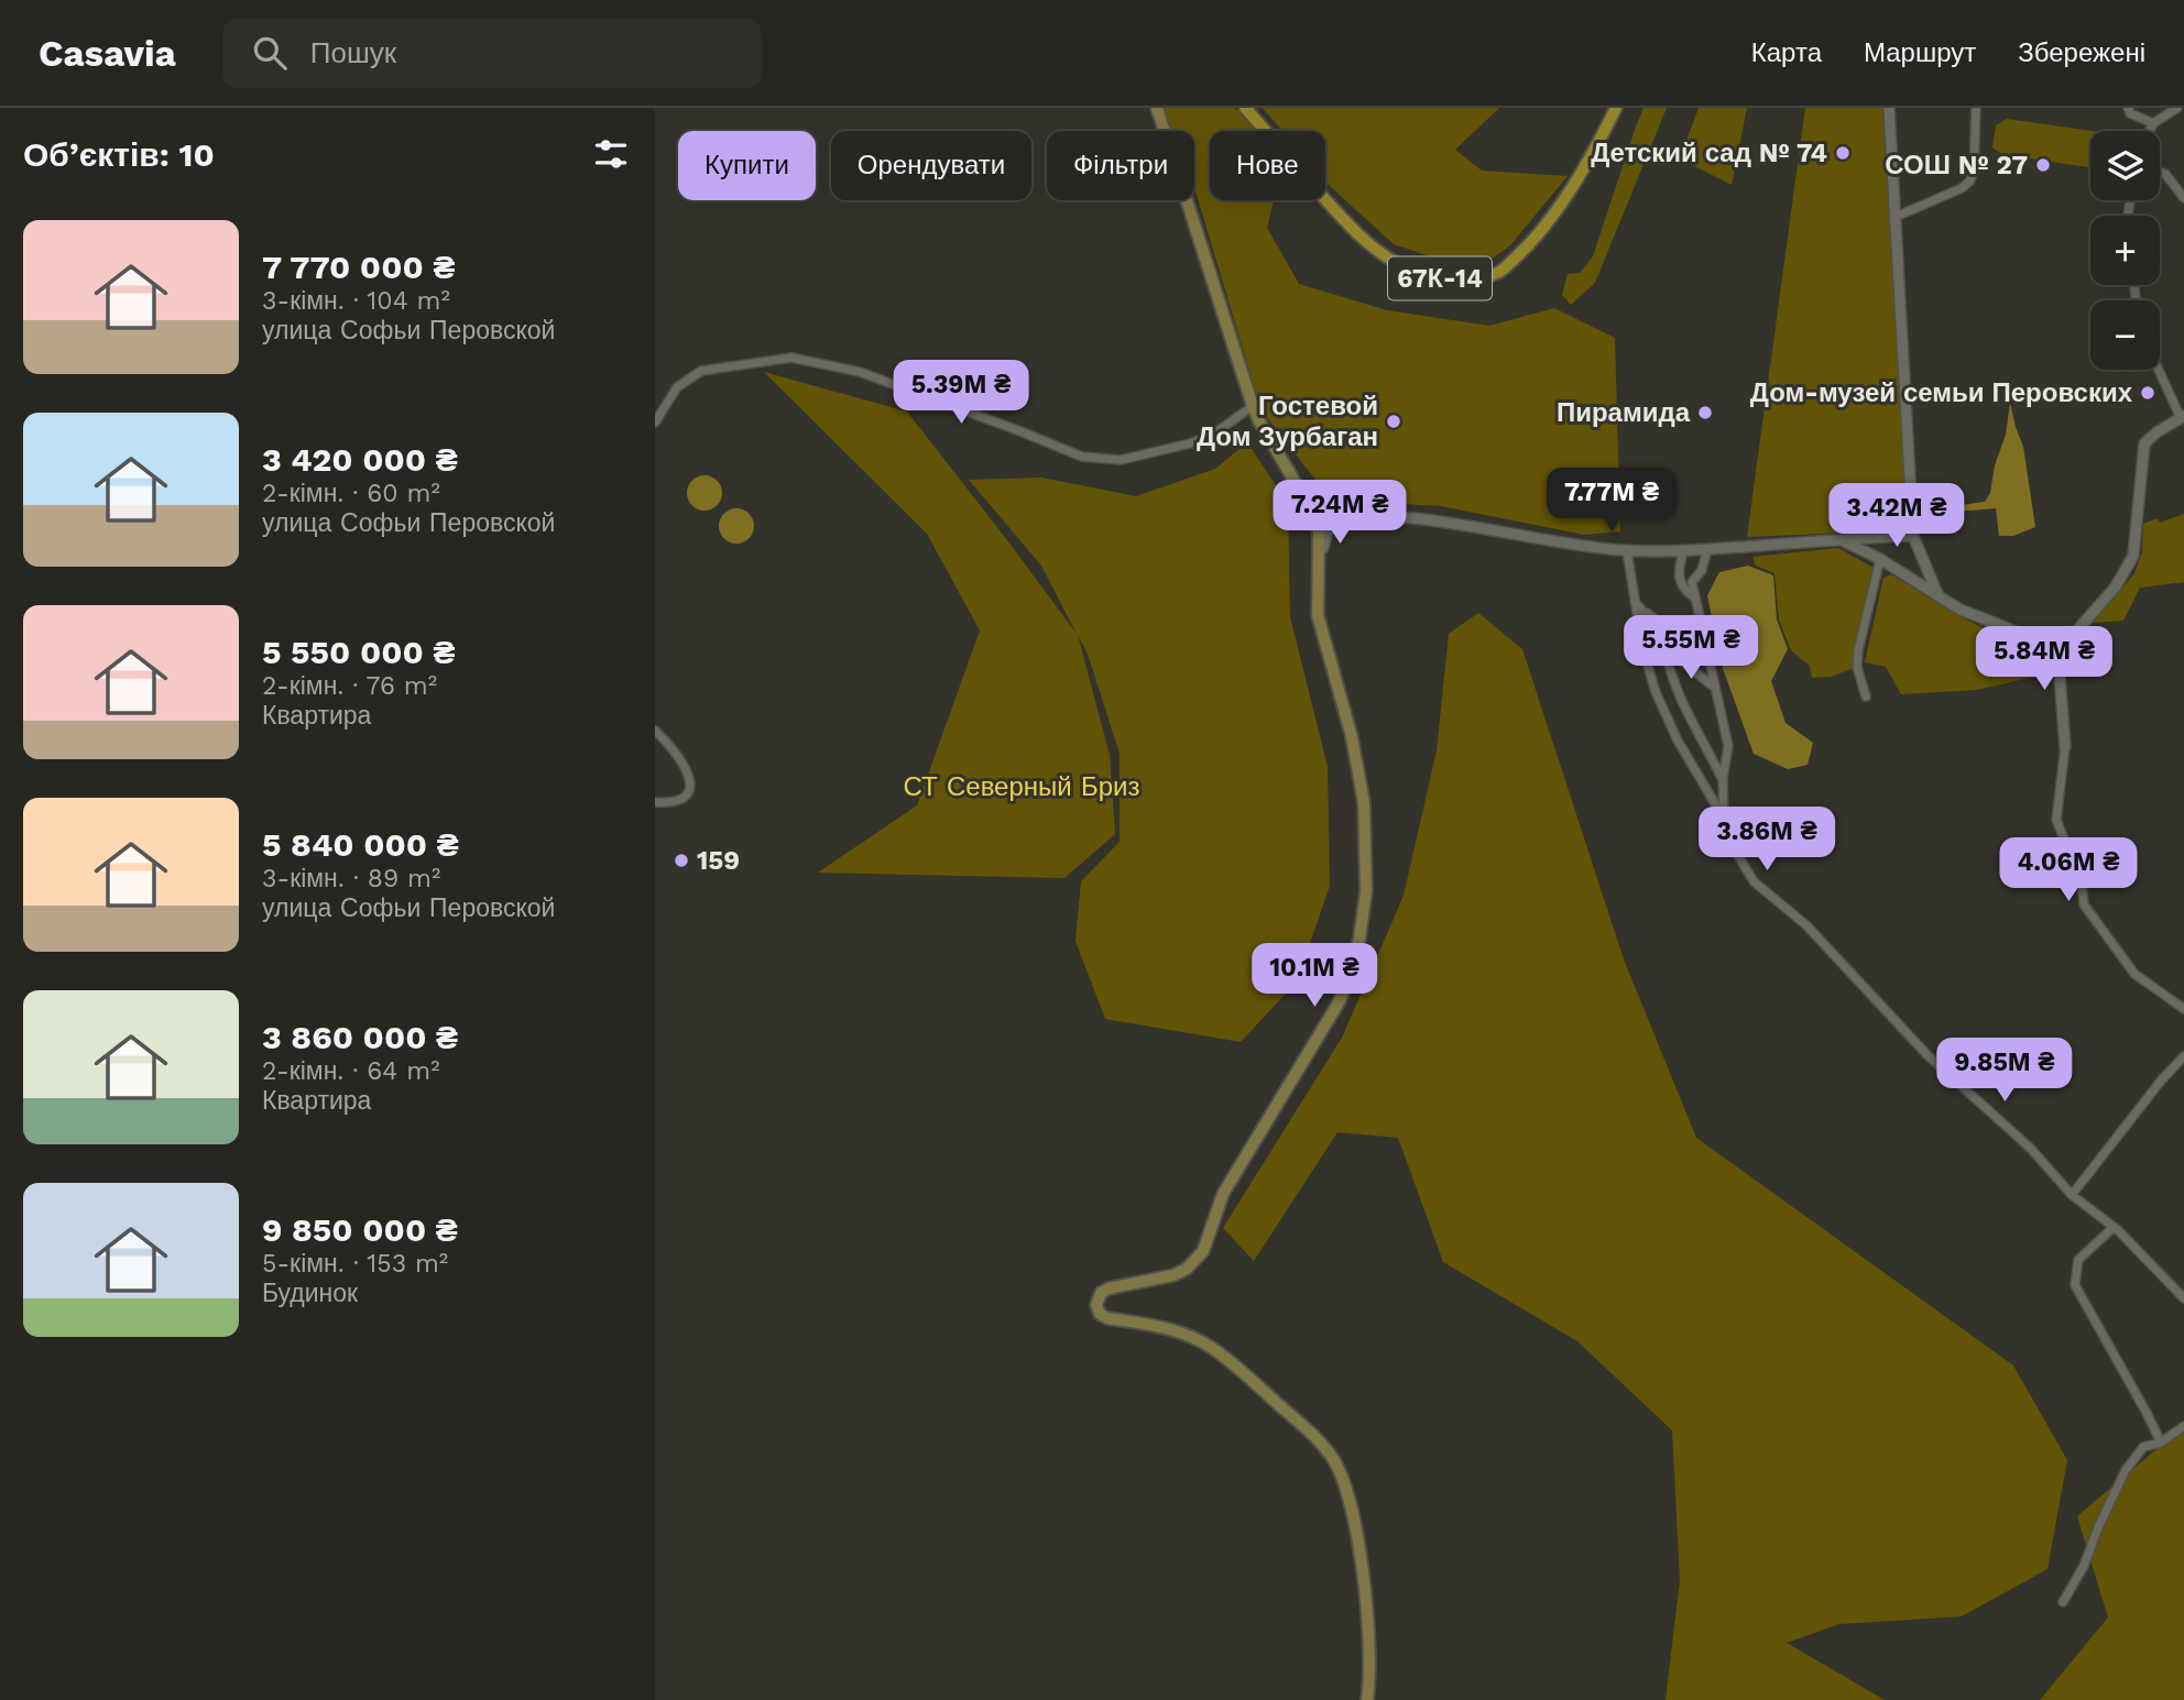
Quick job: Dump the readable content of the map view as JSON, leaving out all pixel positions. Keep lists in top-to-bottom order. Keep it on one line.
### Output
{"streets":{"main road":["67К-14"]},"parks":["СТ Северный Бриз"],"places":["Детский сад № 74","СОШ № 27","Дом-музей семьи Перовских","Пирамида","Гостевой Дом Зурбаган","159"],"page":{"header":"Casavia","search":"Пошук","nav":["Карта","Маршрут","Збережені"],"heading":"Об’єктів: 10","map_buttons":["+","−"],"chip":["Купити","Орендувати","Фільтри","Нове"],"list":[{"name":"7 770 000 ₴","note":"3-кімн. · 104 m² · улица Софьи Перовской"},{"name":"3 420 000 ₴","note":"2-кімн. · 60 m² · улица Софьи Перовской"},{"name":"5 550 000 ₴","note":"2-кімн. · 76 m² · Квартира"},{"name":"5 840 000 ₴","note":"3-кімн. · 89 m² · улица Софьи Перовской"},{"name":"3 860 000 ₴","note":"2-кімн. · 64 m² · Квартира"},{"name":"9 850 000 ₴","note":"5-кімн. · 153 m² · Будинок"}],"price":["5.39M ₴","7.77M ₴","7.24M ₴","3.42M ₴","5.55M ₴","5.84M ₴","3.86M ₴","4.06M ₴","10.1M ₴","9.85M ₴"]}}
